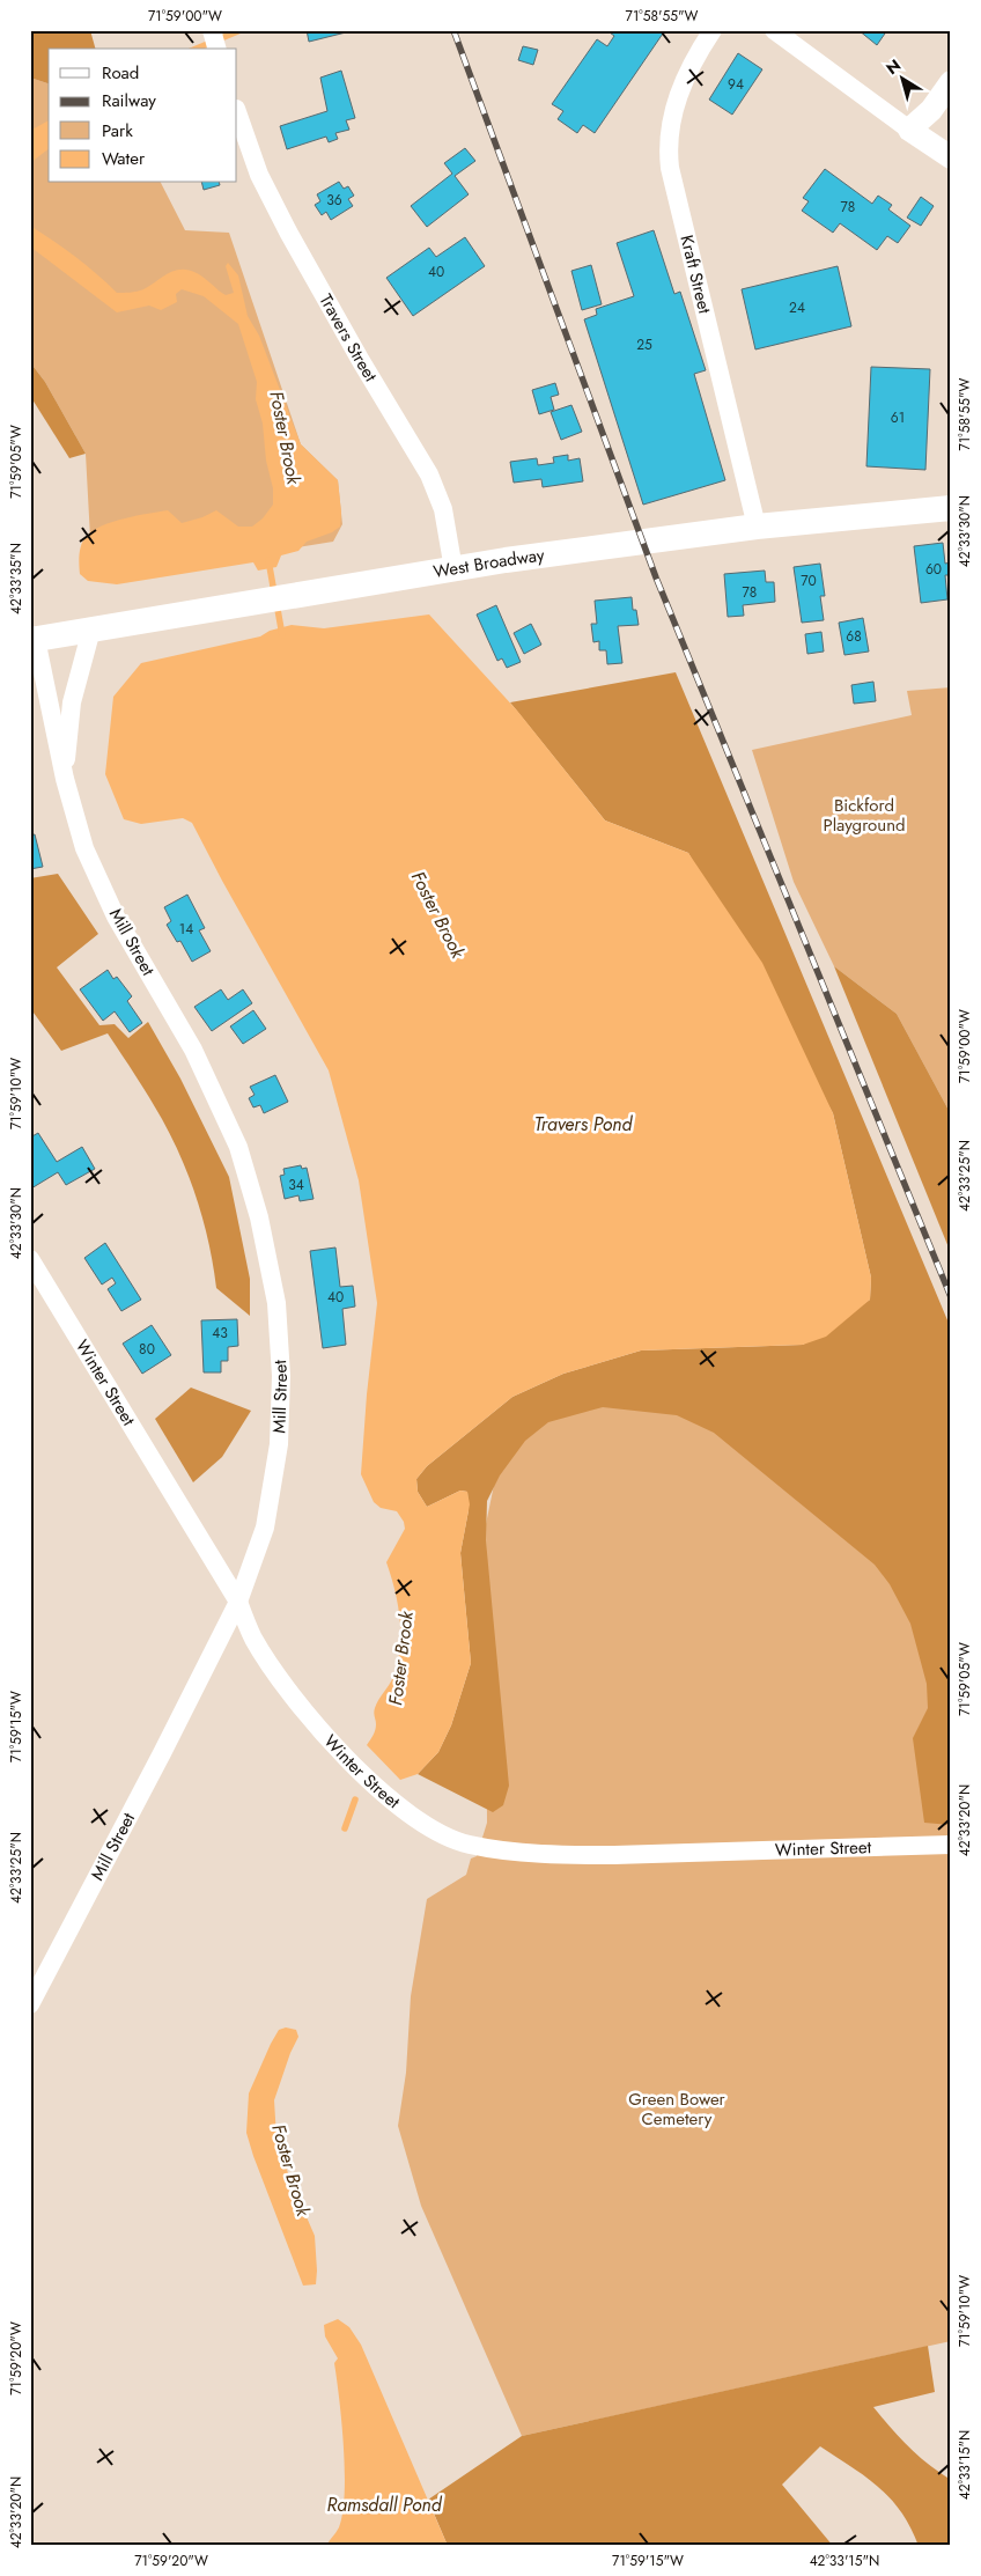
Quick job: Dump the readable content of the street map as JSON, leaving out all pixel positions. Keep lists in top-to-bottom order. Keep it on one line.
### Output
{"streets":{"main road":["West Broadway"],"street":["Kraft Street","Travers Street","Mill Street","Winter Street"]},"crossings":[["Kraft Street","West Broadway"],["Travers Street","West Broadway"],["West Broadway","Mill Street"],["Mill Street","Winter Street"]],"water":["Foster Brook","Travers Pond","Ramsdall Pond"],"parks":["Bickford Playground","Green Bower Cemetery"],"house_numbers":["94","36","78","40","24","25","61","60","70","78","68","14","34","40","43","80"],"legend":["Road","Railway","Park","Water"],"north":"top left","coordinates":["71°59'00\"W","71°58'55\"W","71°59'05\"W","42°33'30\"N","42°33'35\"N","71°59'10\"W","42°33'25\"N","71°59'15\"W","42°33'20\"N","71°59'20\"W","42°33'15\"N"]}
